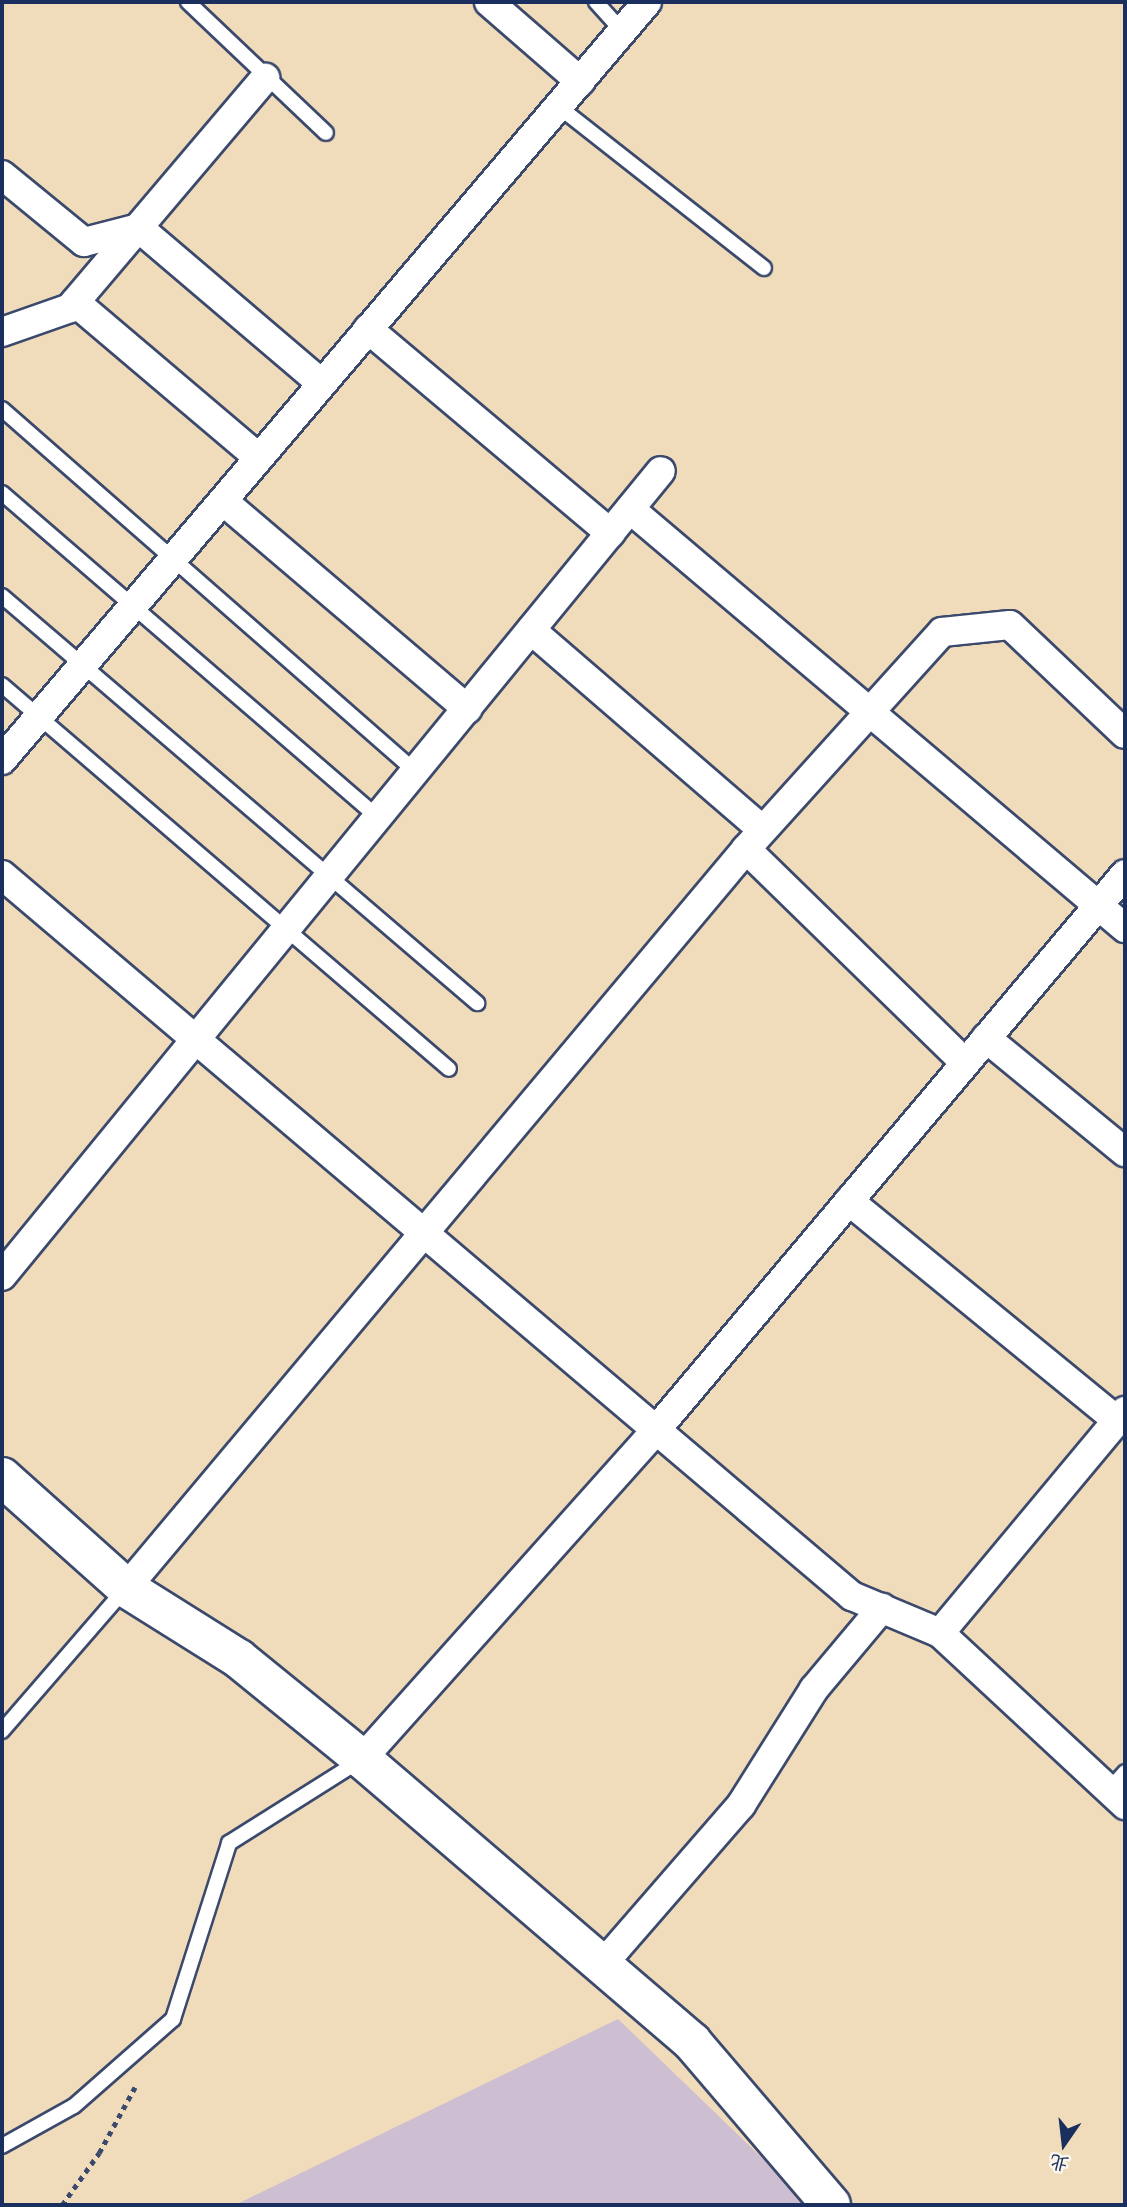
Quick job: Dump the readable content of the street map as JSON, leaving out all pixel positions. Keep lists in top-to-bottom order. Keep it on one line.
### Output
{"north":"bottom"}
